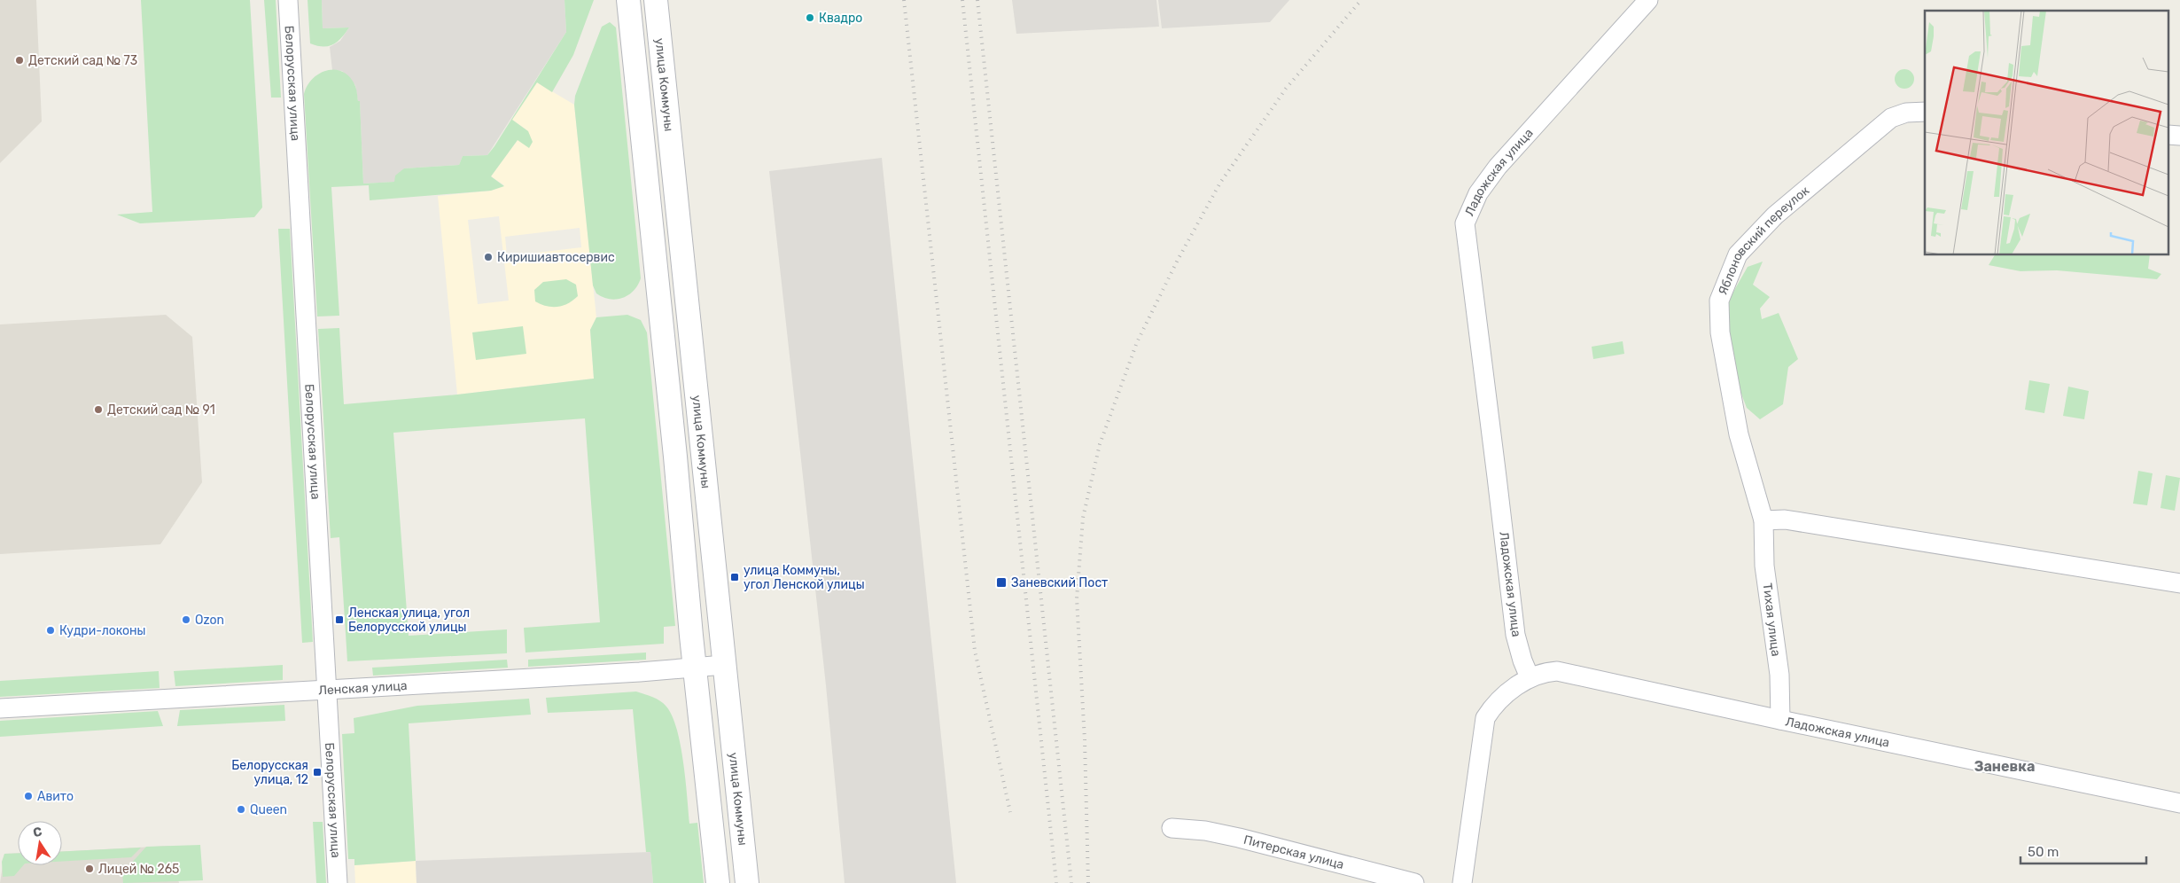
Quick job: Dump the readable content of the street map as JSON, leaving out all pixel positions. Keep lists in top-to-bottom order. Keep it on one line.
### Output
{"streets":{"street":["Белорусская улица","улица Коммуны","Ладожская улица","Яблоновский переулок","Тихая улица","Ленская улица","Питерская улица"]},"crossings":[["Белорусская улица","Ленская улица"],["улица Коммуны","Ленская улица"],["Ладожская улица","Тихая улица"],["Яблоновский переулок","Тихая улица"]],"districts":["Заневка"],"places":{"other":["Квадро","Детский сад № 73","Киришиавтосервис","Детский сад № 91","Ozon","Кудри-локоны","Авито","Queen","Лицей № 265"],"transit":["улица Коммуны, угол Ленской улицы","Заневский Пост","Ленская улица, угол Белорусской улицы","Белорусская улица, 12"]},"scale_bar":"50 m","north":"top"}
